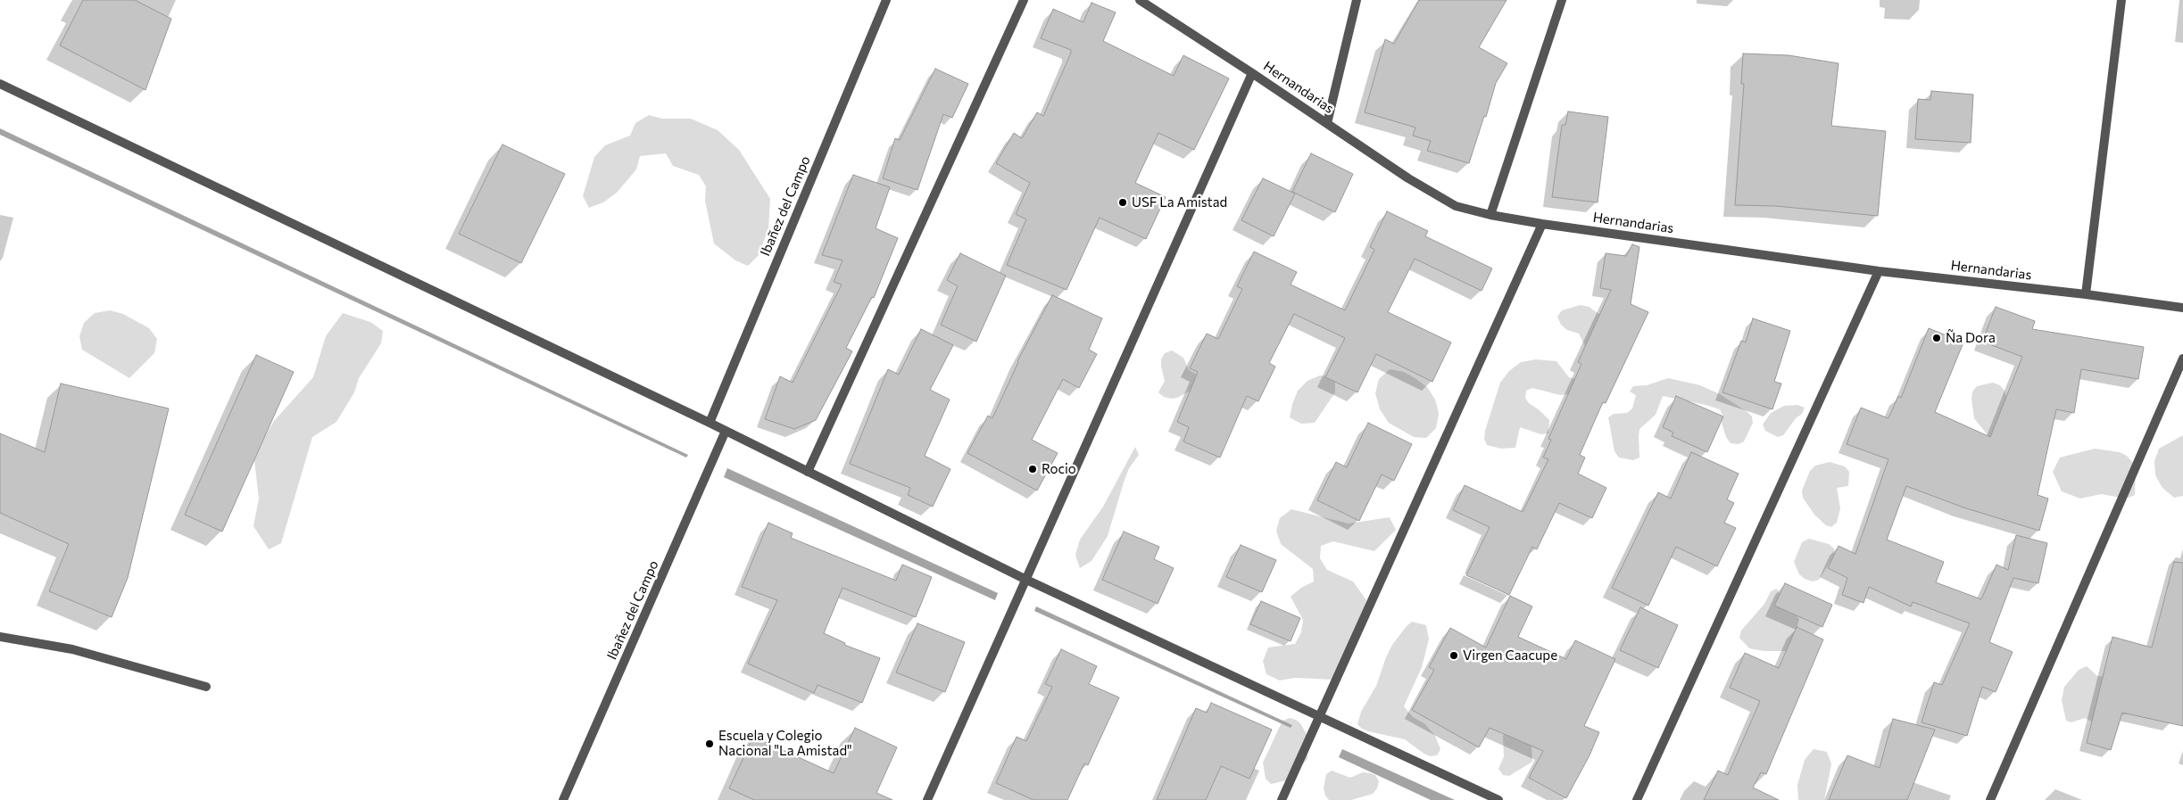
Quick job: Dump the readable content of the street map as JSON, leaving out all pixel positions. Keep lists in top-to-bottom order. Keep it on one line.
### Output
{"streets":{"street":["Hernandarias","Ibañez del Campo"]},"places":["USF La Amistad","Ña Dora","Rocio","Virgen Caacupe","Escuela y Colegio Nacional \"La Amistad\""]}
